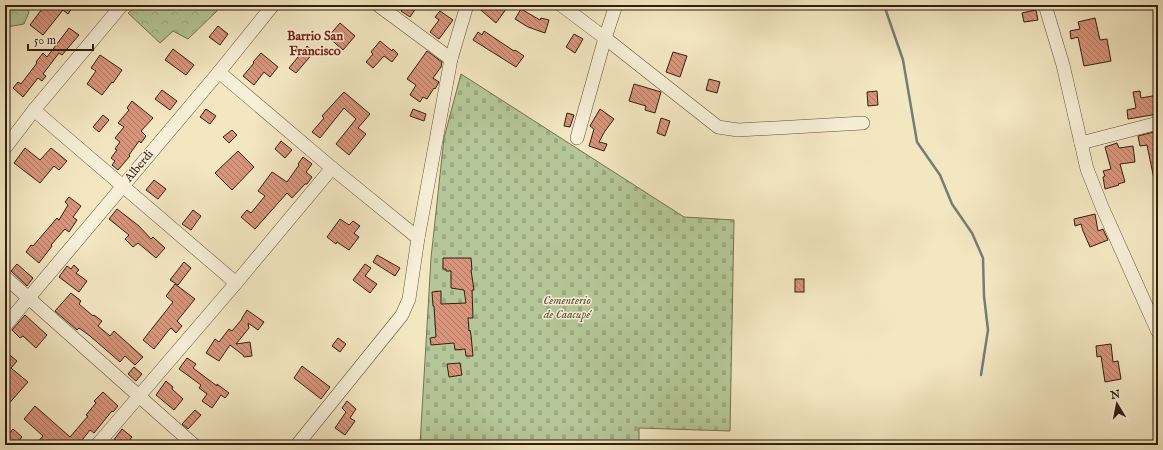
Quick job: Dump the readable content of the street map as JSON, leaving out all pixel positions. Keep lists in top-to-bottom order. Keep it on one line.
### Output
{"streets":{"street":["Alberdi"]},"districts":["Barrio San Francisco"],"parks":["Cementerio de Caacupé"],"scale_bar":"50 m","north":"top"}
